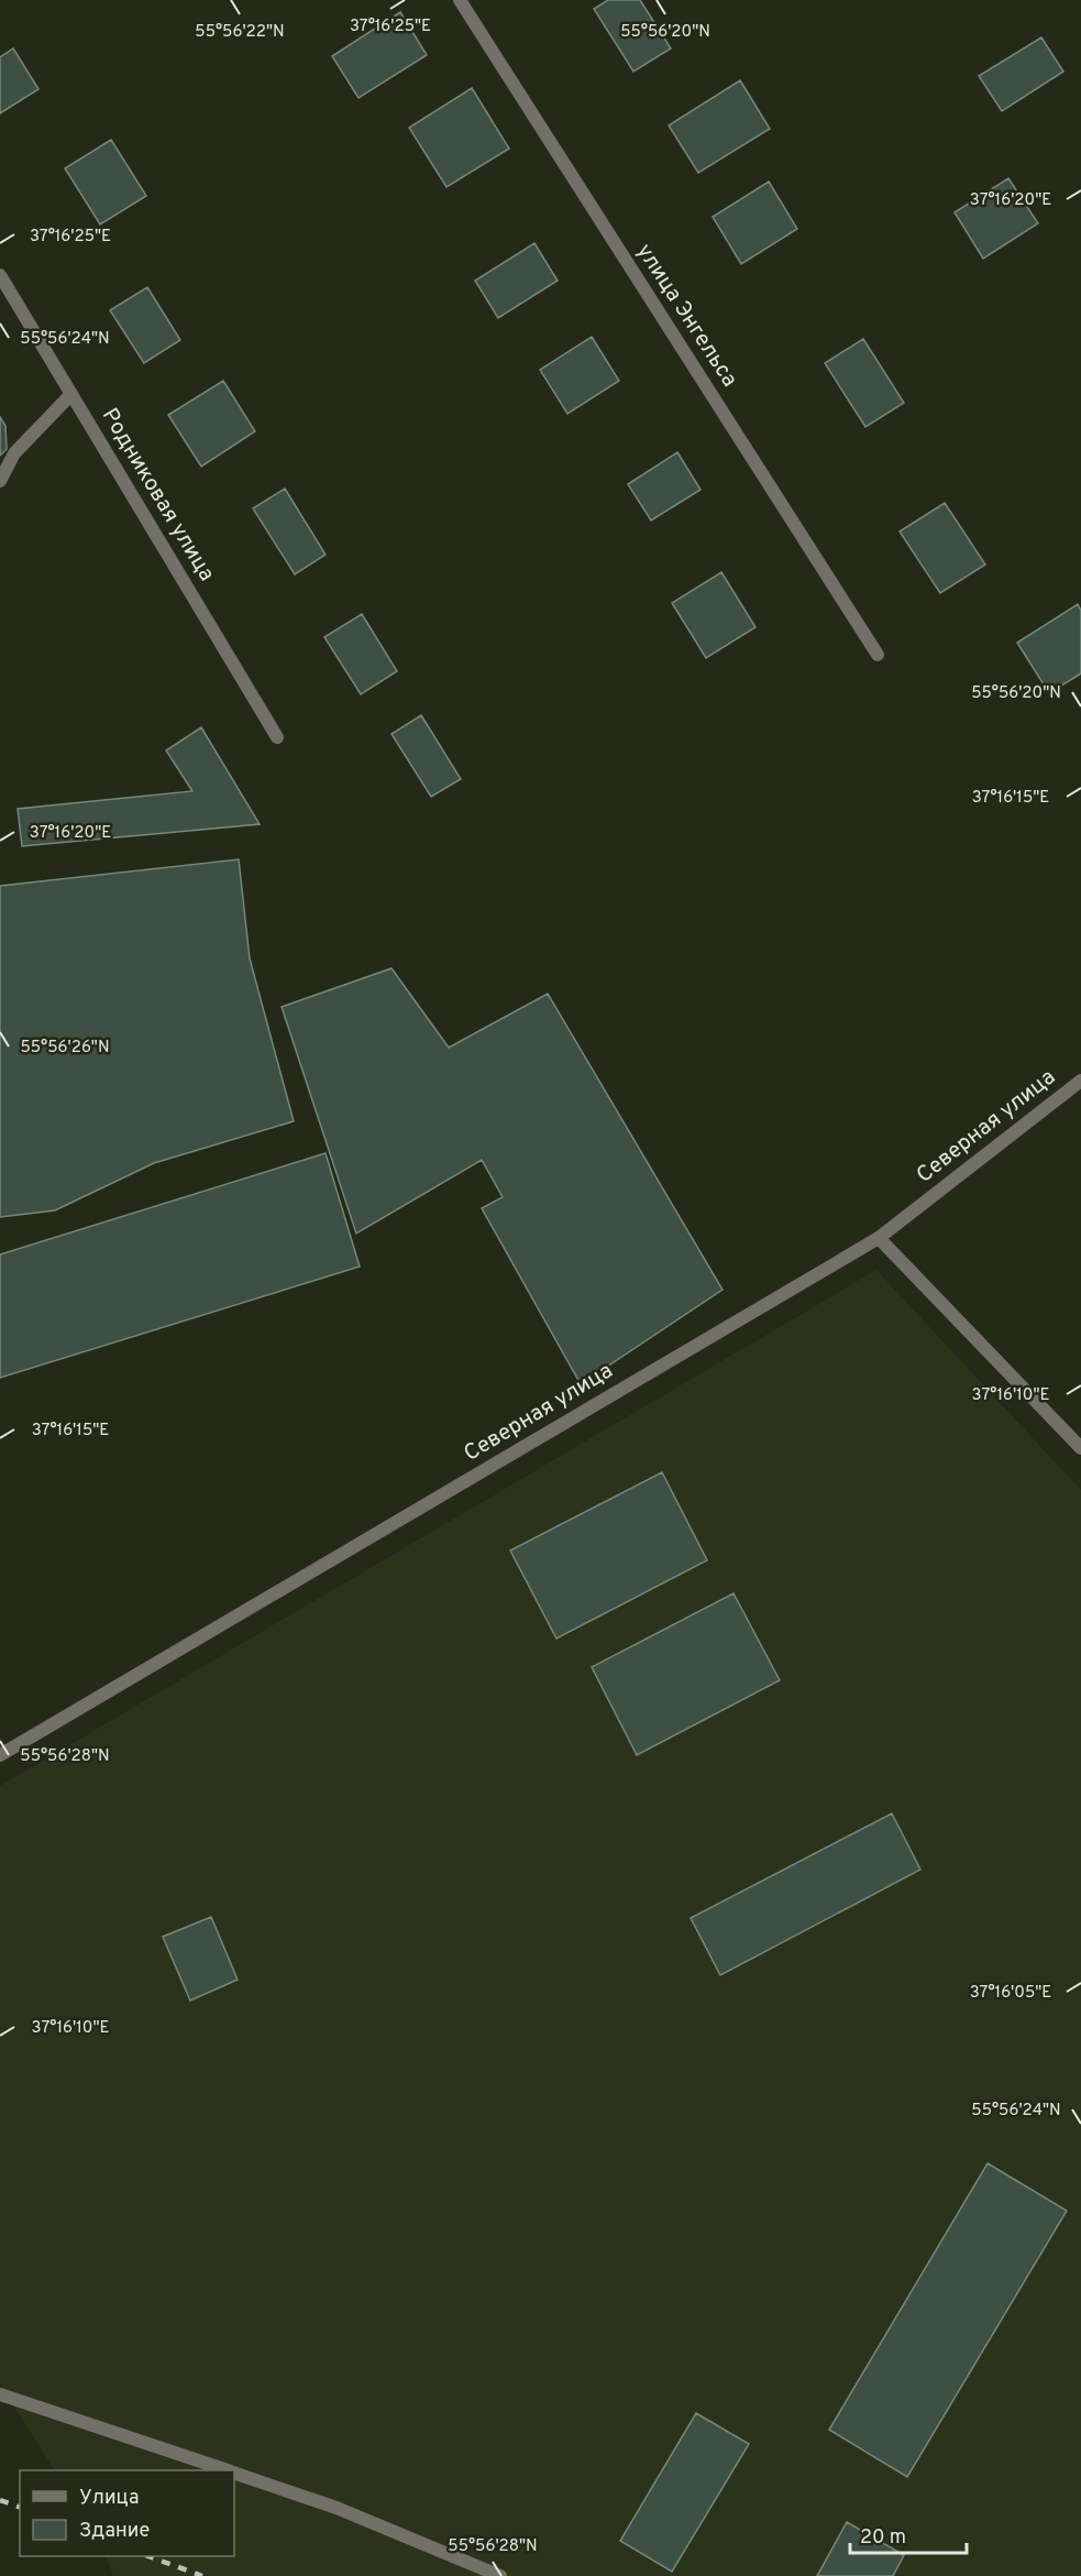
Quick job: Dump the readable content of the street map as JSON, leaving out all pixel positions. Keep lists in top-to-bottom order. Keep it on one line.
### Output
{"streets":{"street":["улица Энгельса","Родниковая улица","Северная улица"]},"legend":["Улица","Здание"],"scale_bar":"20 m","coordinates":["37°16'25\"E","55°56'22\"N","55°56'20\"N","37°16'20\"E","55°56'24\"N","37°16'15\"E","55°56'26\"N","37°16'10\"E","55°56'28\"N","37°16'05\"E"]}
